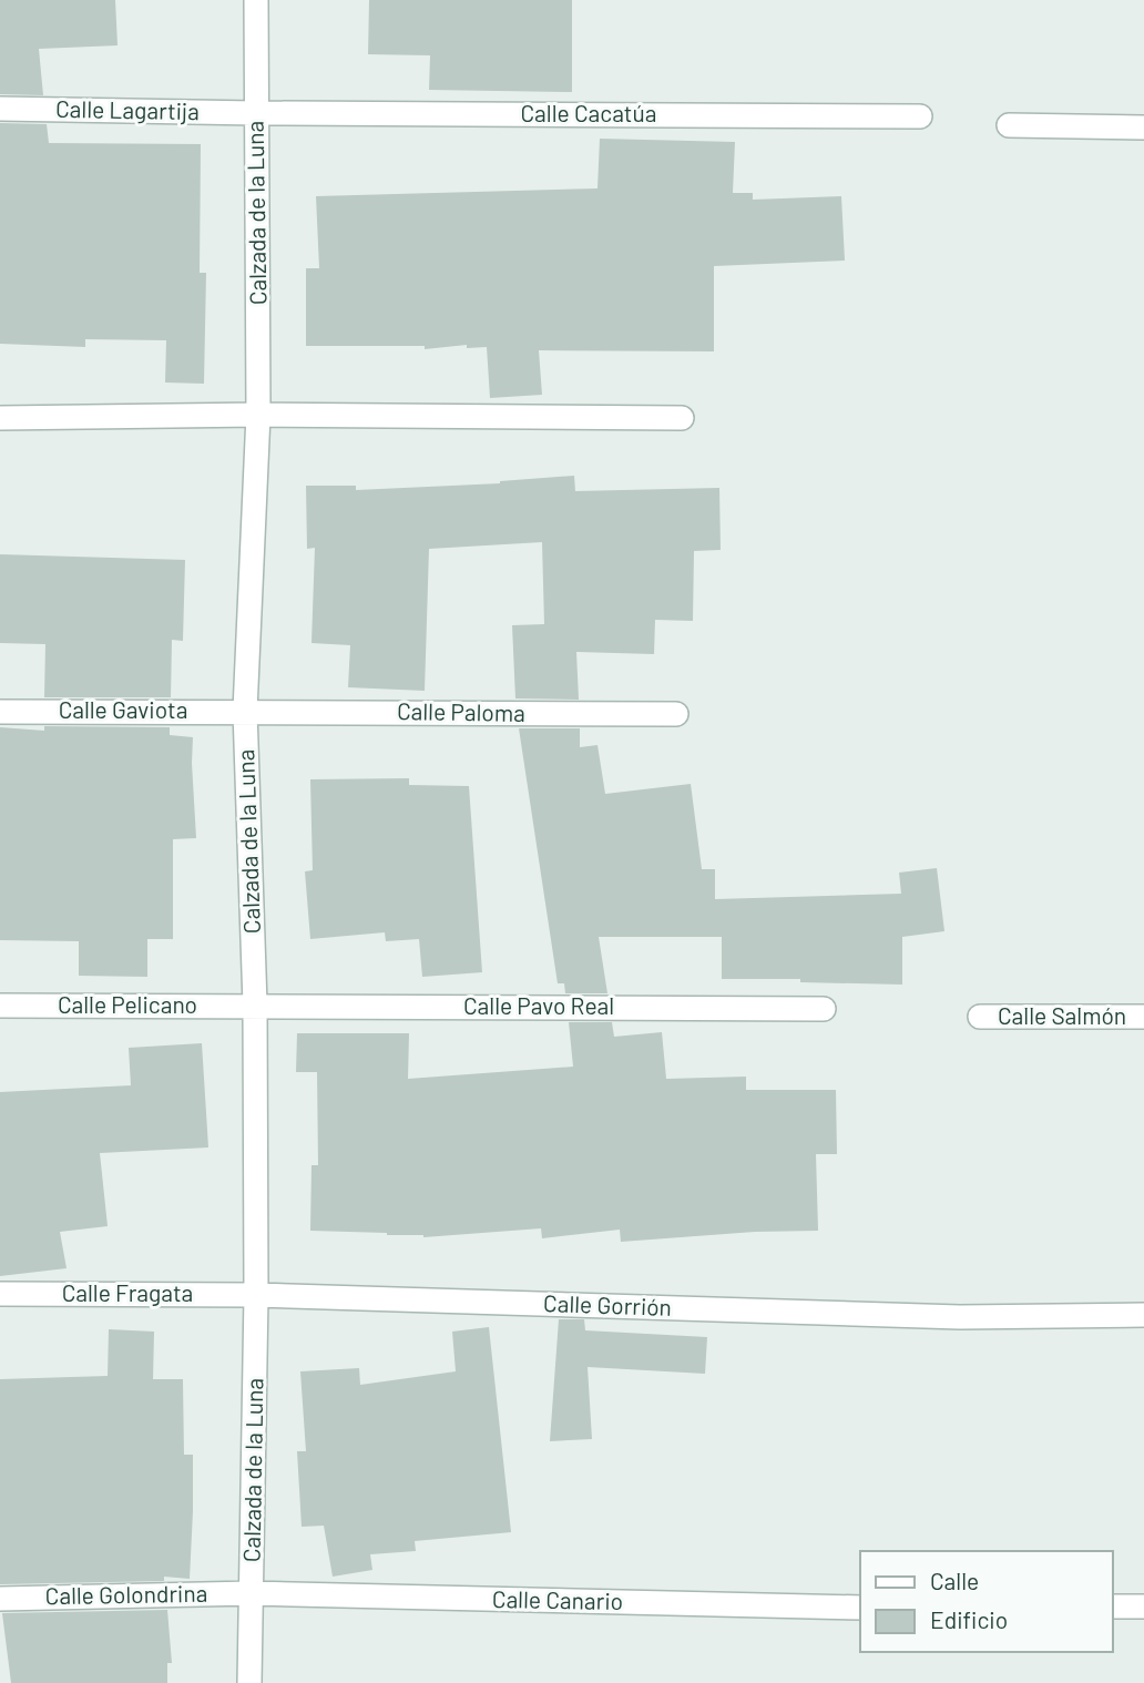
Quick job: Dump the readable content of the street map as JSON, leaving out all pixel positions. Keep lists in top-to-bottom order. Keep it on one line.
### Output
{"streets":{"street":["Calle Lagartija","Calle Cacatúa","Calzada de la Luna","Calle Gaviota","Calle Paloma","Calle Pelicano","Calle Pavo Real","Calle Salmón","Calle Fragata","Calle Gorrión","Calle Golondrina","Calle Canario"]},"crossings":[["Calle Lagartija","Calle Cacatúa"],["Calle Lagartija","Calzada de la Luna"],["Calle Cacatúa","Calzada de la Luna"],["Calzada de la Luna","Calle Gaviota"],["Calzada de la Luna","Calle Paloma"],["Calzada de la Luna","Calle Pelicano"],["Calzada de la Luna","Calle Pavo Real"],["Calzada de la Luna","Calle Fragata"],["Calzada de la Luna","Calle Gorrión"],["Calzada de la Luna","Calle Golondrina"],["Calzada de la Luna","Calle Canario"],["Calle Gaviota","Calle Paloma"],["Calle Pelicano","Calle Pavo Real"],["Calle Fragata","Calle Gorrión"],["Calle Golondrina","Calle Canario"]],"legend":["Calle","Edificio"]}
